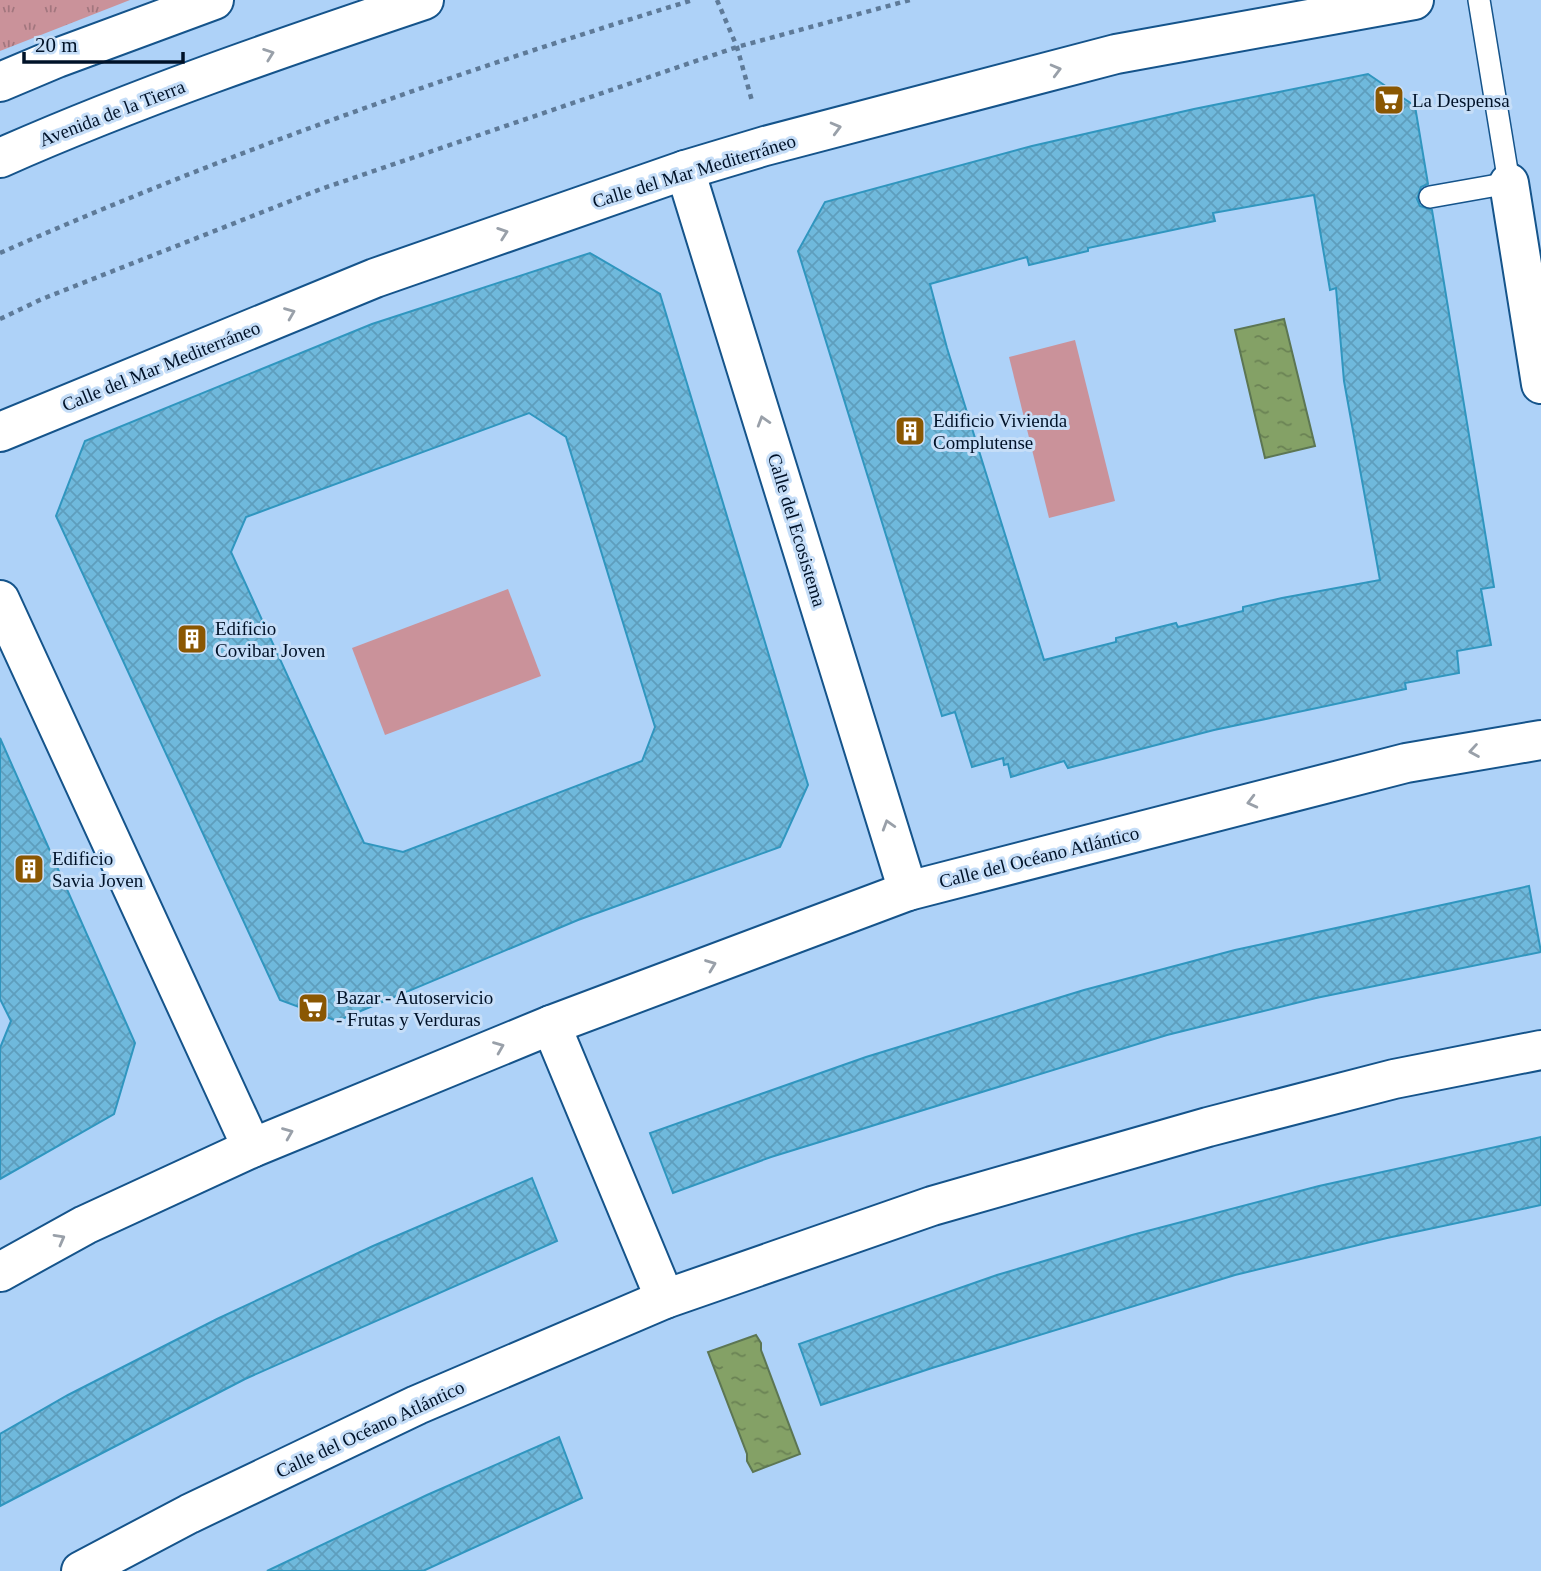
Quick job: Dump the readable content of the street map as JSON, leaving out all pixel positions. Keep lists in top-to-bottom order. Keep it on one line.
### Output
{"streets":{"street":["Avenida de la Tierra","Calle del Mar Mediterráneo","Calle del Ecosistema","Calle del Océano Atlántico"]},"crossings":[["Calle del Mar Mediterráneo","Calle del Ecosistema"],["Calle del Ecosistema","Calle del Océano Atlántico"]],"one_way":["Calle del Mar Mediterráneo","Calle del Ecosistema"],"places":{"supermarket":["La Despensa","Bazar - Autoservicio - Frutas y Verduras"],"building":["Edificio Vivienda Complutense","Edificio Covibar Joven","Edificio Savia Joven"]},"scale_bar":"20 m"}
